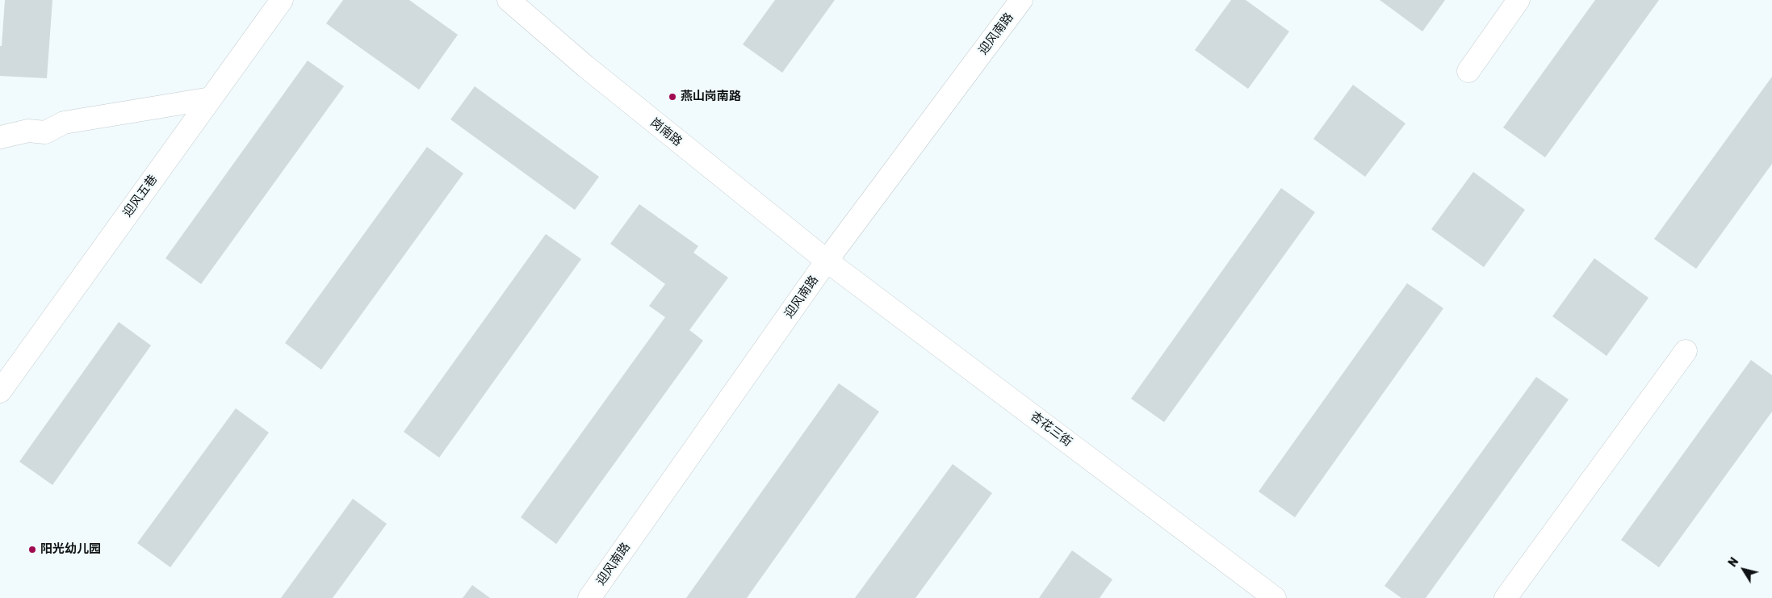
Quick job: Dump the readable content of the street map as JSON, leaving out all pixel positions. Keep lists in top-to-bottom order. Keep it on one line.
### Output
{"streets":{"street":["迎风南路","岗南路","迎风五巷","杏花三街"]},"crossings":[["迎风南路","岗南路"],["迎风南路","杏花三街"],["岗南路","杏花三街"]],"places":["燕山岗南路","阳光幼儿园"],"north":"top left"}
